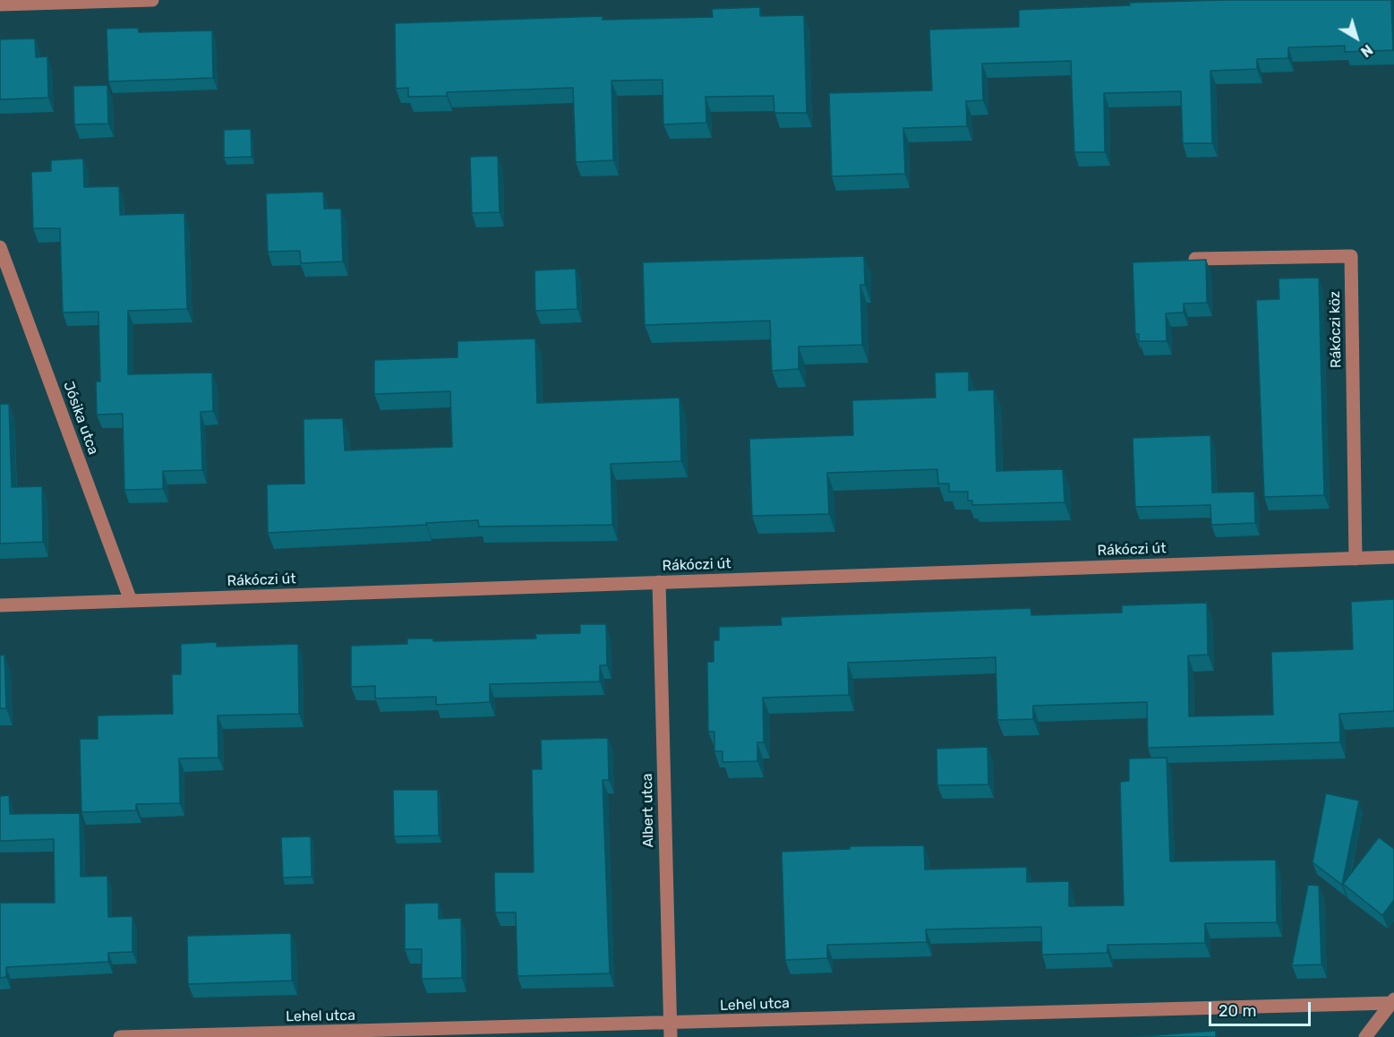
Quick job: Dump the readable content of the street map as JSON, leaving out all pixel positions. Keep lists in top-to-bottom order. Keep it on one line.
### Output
{"streets":{"street":["Rákóczi köz","Jósika utca","Rákóczi út","Albert utca","Lehel utca"]},"crossings":[["Rákóczi köz","Rákóczi út"],["Jósika utca","Rákóczi út"],["Rákóczi út","Albert utca"],["Albert utca","Lehel utca"]],"scale_bar":"20 m","north":"bottom right"}
